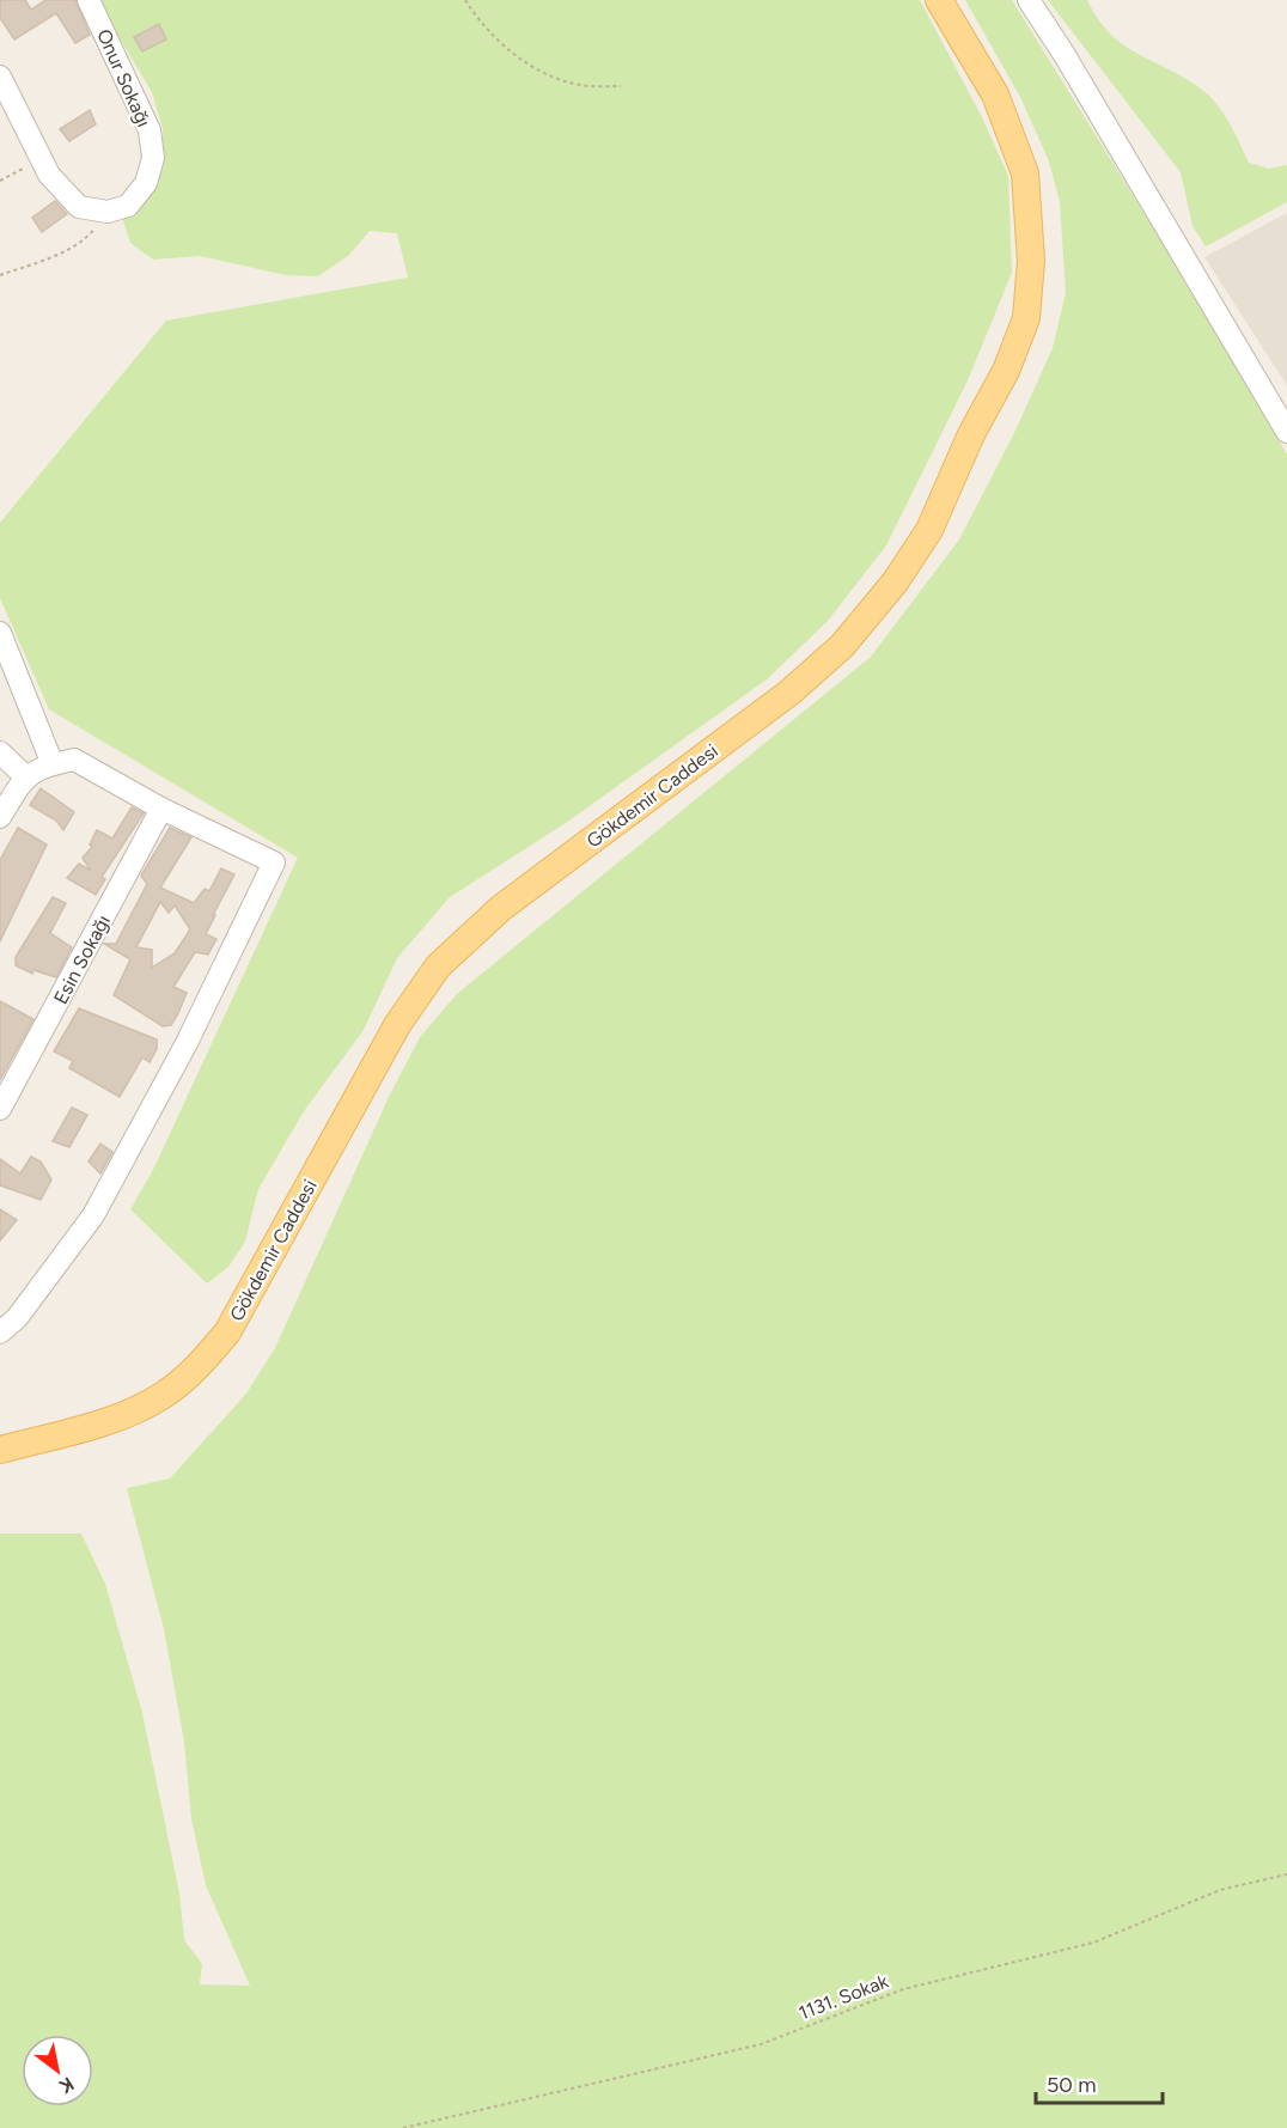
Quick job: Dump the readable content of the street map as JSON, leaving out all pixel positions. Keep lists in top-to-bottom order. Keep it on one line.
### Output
{"streets":{"main road":["Gökdemir Caddesi"],"street":["Onur Sokağı","Esin Sokağı"],"path":["1131. Sokak"]},"scale_bar":"50 m","north":"bottom right"}
